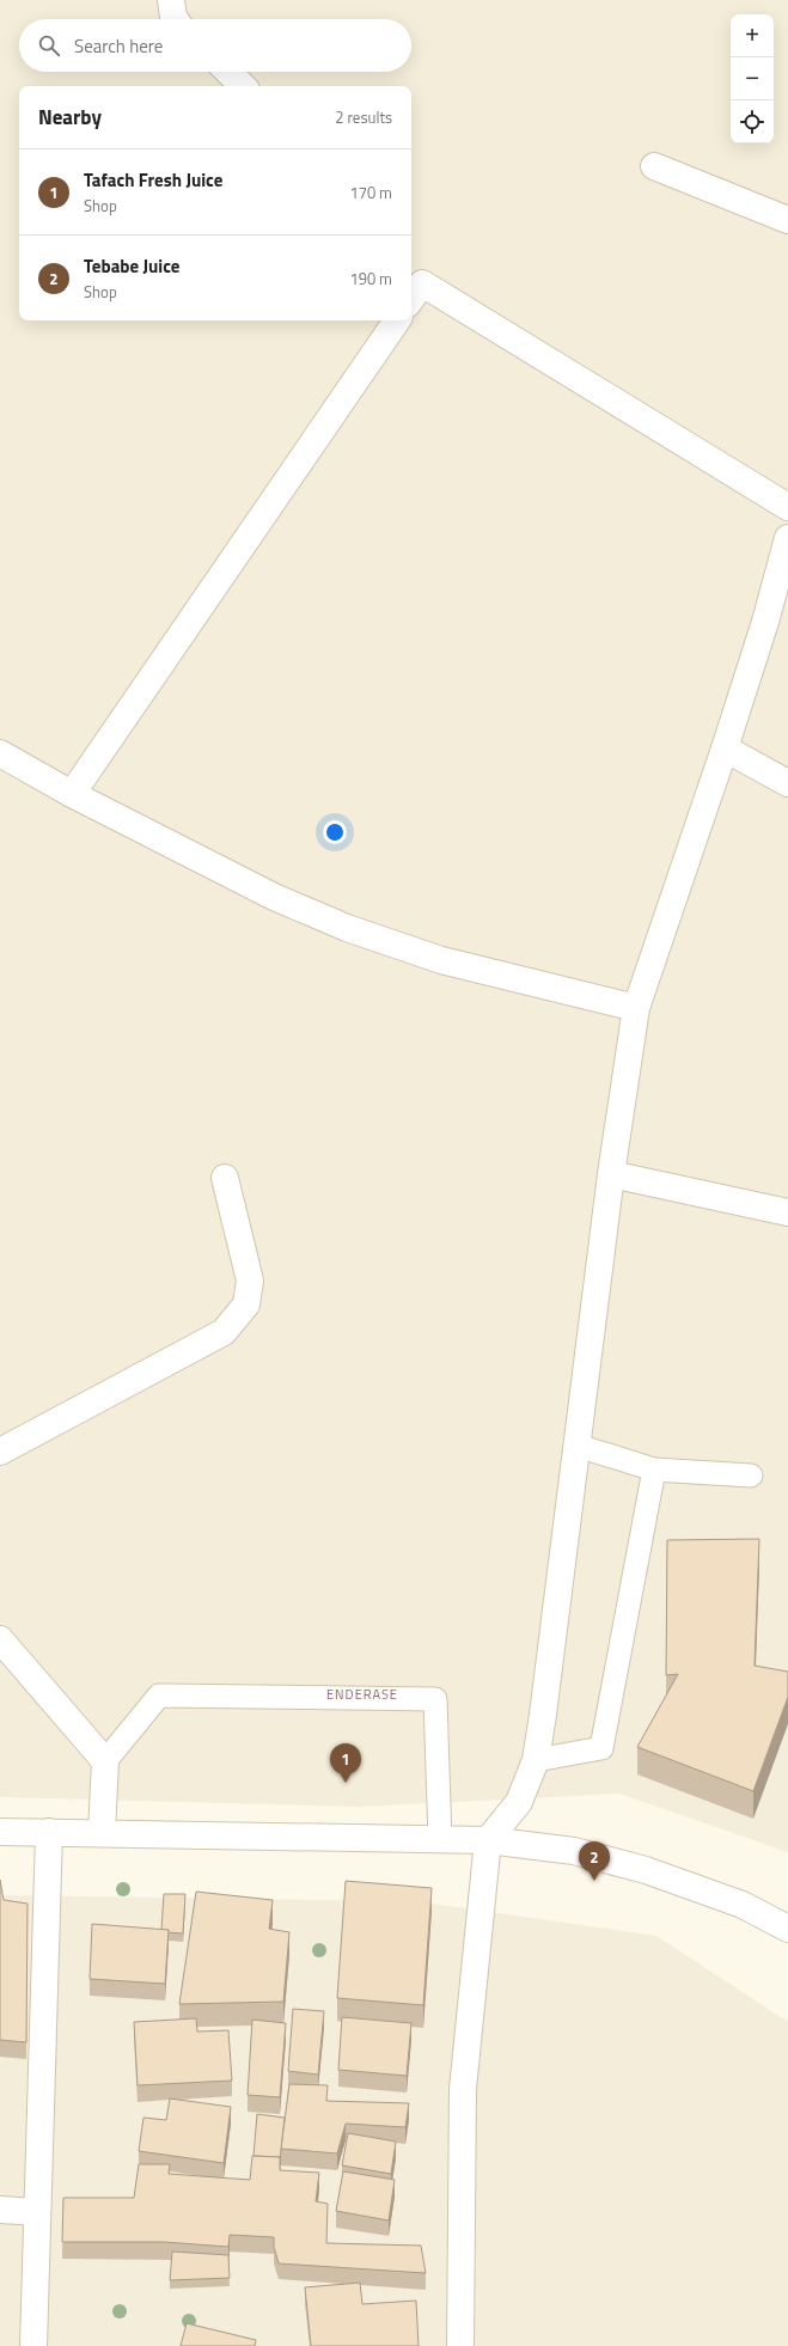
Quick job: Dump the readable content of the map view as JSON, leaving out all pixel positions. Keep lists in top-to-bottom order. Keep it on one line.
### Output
{"districts":["ENDERASE"],"page":{"map_buttons":["+","−"],"search":"Search here","heading":["Nearby","2 results"],"list":[{"mark":"1","name":"Tafach Fresh Juice","note":"Shop","value":"170 m"},{"mark":"2","name":"Tebabe Juice","note":"Shop","value":"190 m"}],"pins":["1","2"]}}
